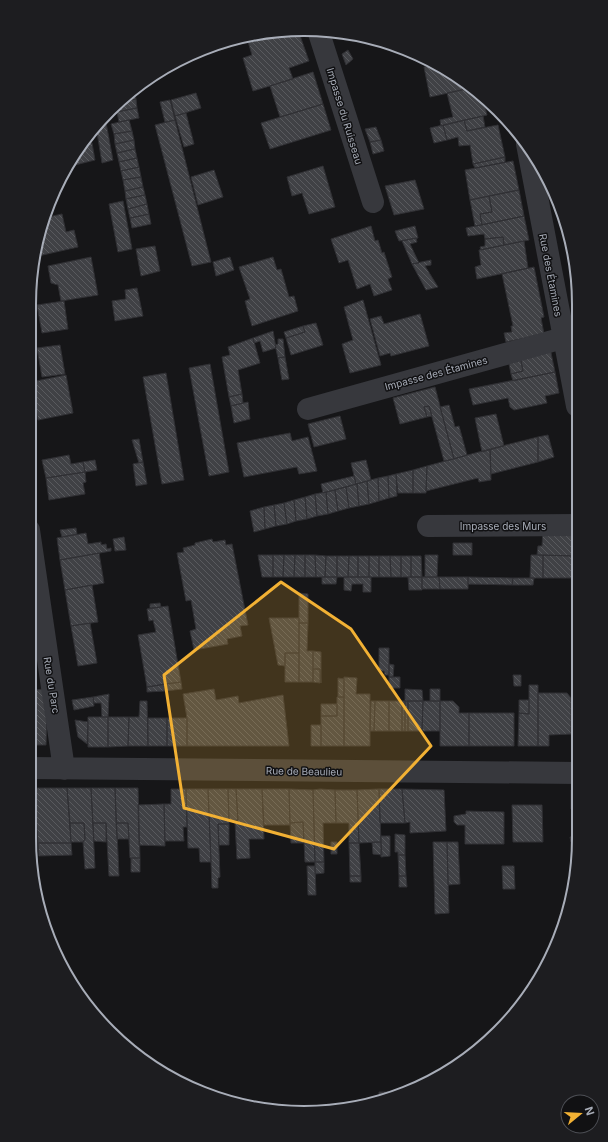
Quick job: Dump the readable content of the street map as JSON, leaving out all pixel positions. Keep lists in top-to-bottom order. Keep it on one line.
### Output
{"streets":{"street":["Impasse du Ruisseau","Rue des Étamines","Impasse des Étamines","Impasse des Murs","Rue du Parc","Rue de Beaulieu"]},"crossings":[["Rue des Étamines","Impasse des Étamines"],["Rue du Parc","Rue de Beaulieu"]],"north":"right"}
